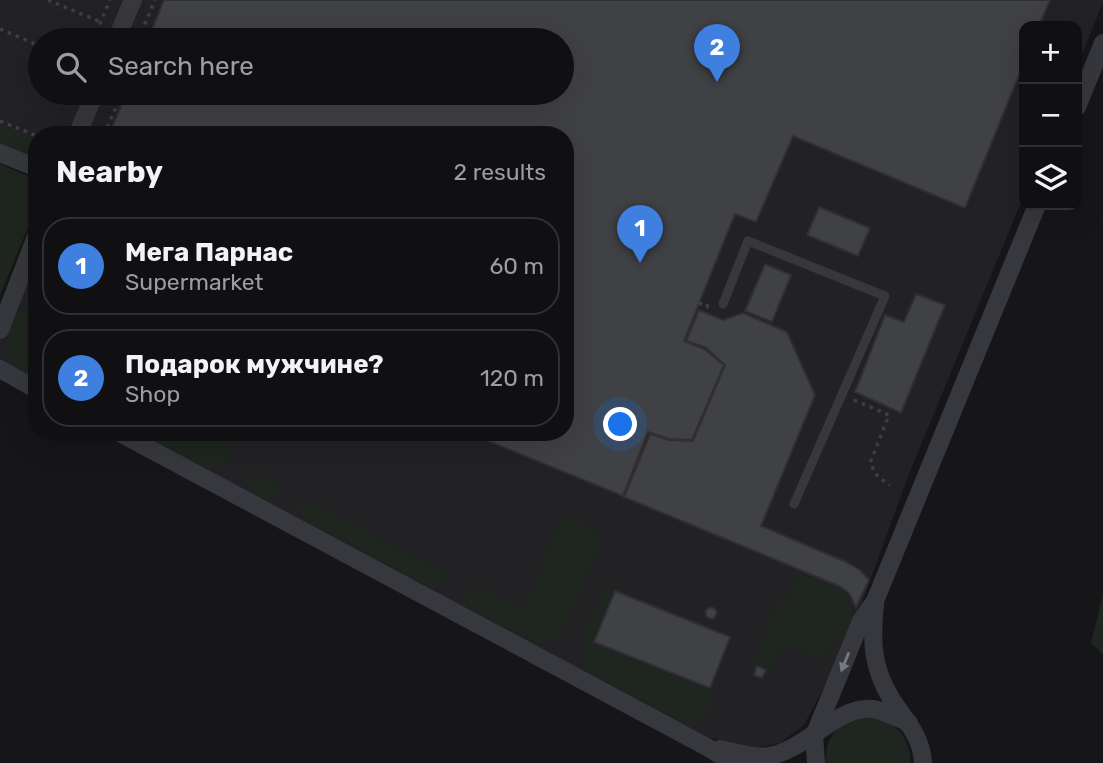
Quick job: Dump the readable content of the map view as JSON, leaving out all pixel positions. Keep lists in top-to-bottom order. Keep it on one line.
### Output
{"page":{"map_buttons":["+","−"],"pins":["2","1"],"search":"Search here","heading":["Nearby","2 results"],"list":[{"mark":"1","name":"Мега Парнас","note":"Supermarket","value":"60 m"},{"mark":"2","name":"Подарок мужчине?","note":"Shop","value":"120 m"}]}}
